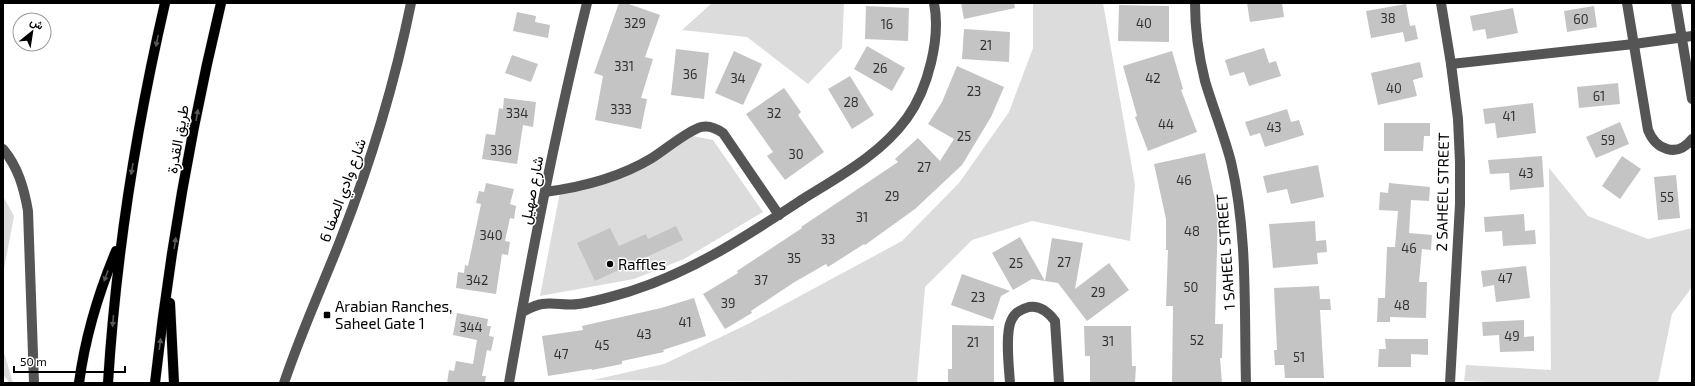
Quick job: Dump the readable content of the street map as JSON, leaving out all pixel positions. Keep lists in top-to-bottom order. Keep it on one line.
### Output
{"streets":{"main road":["طريق القدرة"],"street":["شارع وادي الصفا 6","شارع صهيل","2 SAHEEL STREET","1 SAHEEL STREET"]},"places":{"other":["Raffles"],"transit":["Arabian Ranches, Saheel Gate 1"]},"house_numbers":["38","60","329","40","16","21","331","26","36","34","42","40","23","61","28","333","334","32","41","44","43","25","59","336","30","27","43","46","29","55","31","48","340","33","46","35","27","25","47","342","37","50","29","23","39","48","41","344","43","49","52","31","21","45","47","51"],"scale_bar":"50 m","north":"top right"}
